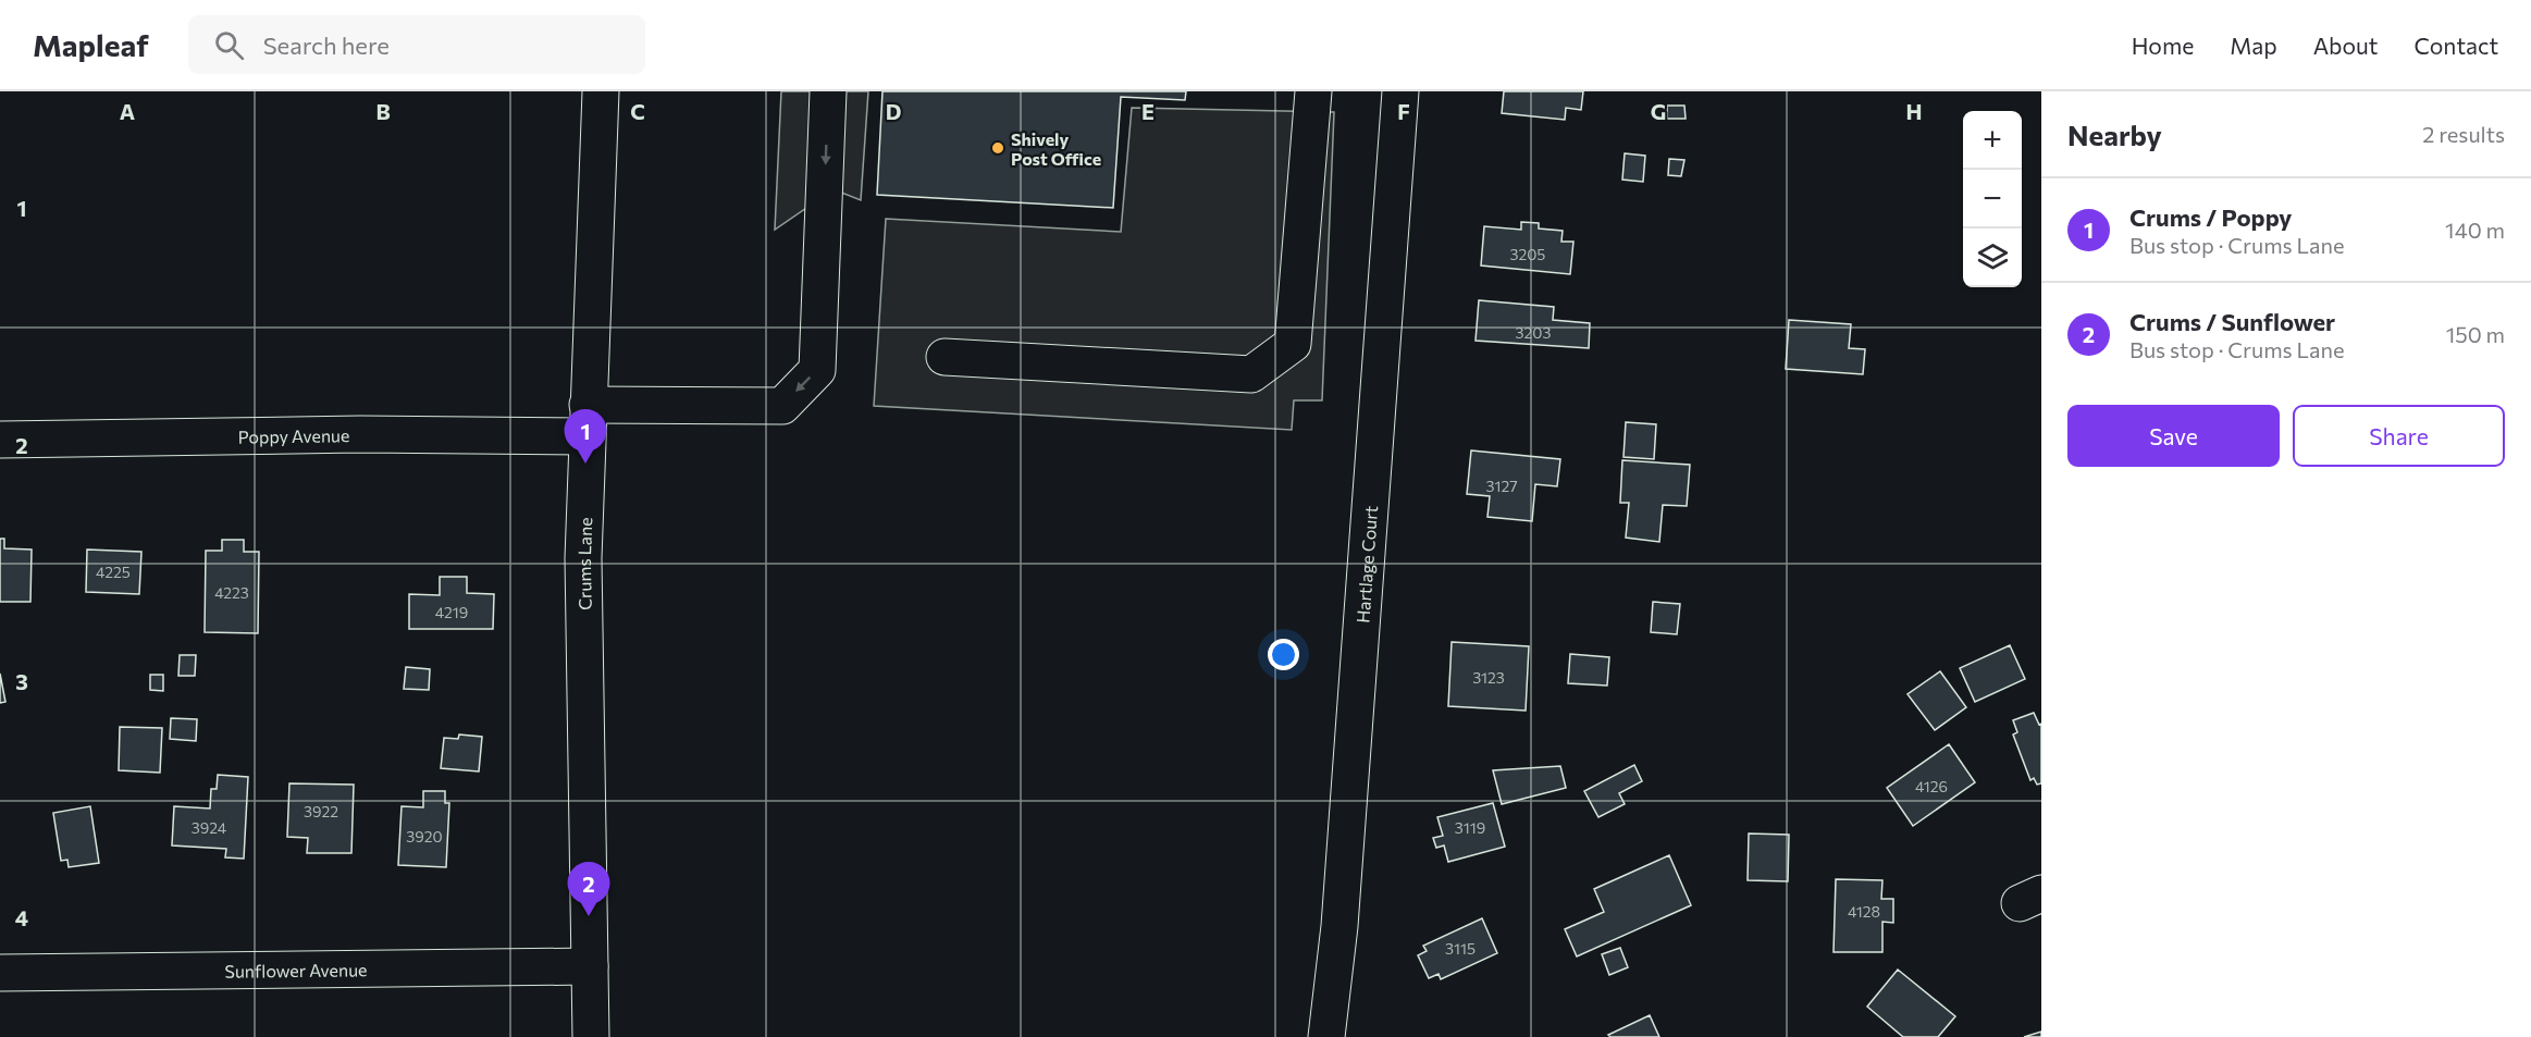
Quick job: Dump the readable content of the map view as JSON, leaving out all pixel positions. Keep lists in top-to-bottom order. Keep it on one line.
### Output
{"streets":{"street":["Poppy Avenue","Crums Lane","Hartlage Court","Sunflower Avenue"]},"crossings":[["Poppy Avenue","Crums Lane"],["Crums Lane","Sunflower Avenue"]],"places":["Shively Post Office"],"house_numbers":["3205","3203","3127","4225","4223","4219","3123","4126","3922","3924","3119","3920","4128","3115"],"page":{"header":"Mapleaf","search":"Search here","nav":["Home","Map","About","Contact"],"heading":["Nearby","2 results"],"map_buttons":["+","−"],"list":[{"mark":"1","name":"Crums / Poppy","note":"Bus stop · Crums Lane","value":"140 m"},{"mark":"2","name":"Crums / Sunflower","note":"Bus stop · Crums Lane","value":"150 m"}],"buttons":["Save","Share"],"pins":["1","2"]},"grid":{"columns":["A","B","C","D","E","F","G","H"],"rows":["1","2","3","4"]}}
